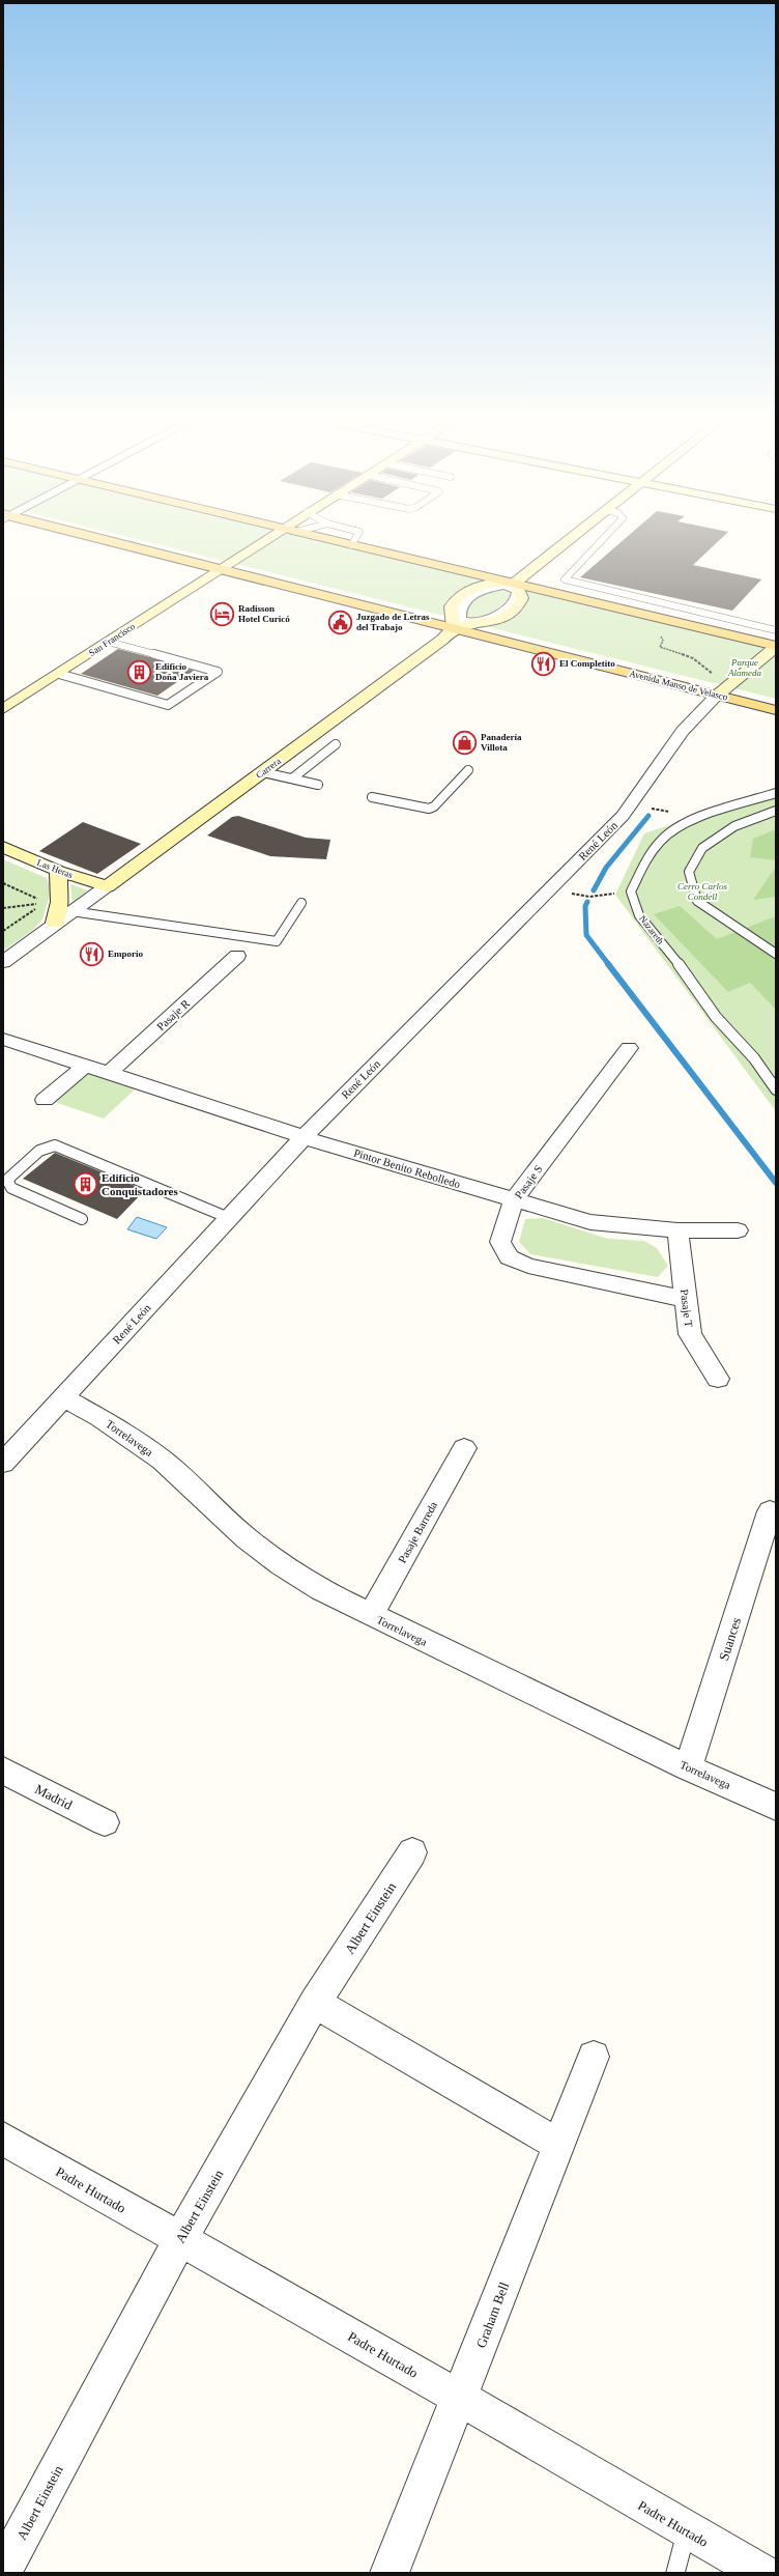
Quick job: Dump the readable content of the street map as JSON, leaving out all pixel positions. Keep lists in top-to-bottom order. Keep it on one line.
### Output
{"streets":{"main road":["Avenida Manso de Velasco"],"street":["San Francisco","Carrera","René León","Las Heras","Pasaje R","Pintor Benito Rebolledo","Pasaje S","Pasaje T","Torrelavega","Pasaje Barreda","Suances","Madrid","Albert Einstein","Padre Hurtado","Graham Bell"],"lane":["Nazareth"]},"crossings":[["San Francisco","Avenida Manso de Velasco"],["Avenida Manso de Velasco","Carrera"],["Avenida Manso de Velasco","René León"],["Carrera","Las Heras"],["René León","Pintor Benito Rebolledo"],["René León","Torrelavega"],["Pasaje R","Pintor Benito Rebolledo"],["Pintor Benito Rebolledo","Pasaje S"],["Pintor Benito Rebolledo","Pasaje T"],["Pasaje S","Pasaje T"],["Torrelavega","Pasaje Barreda"],["Torrelavega","Suances"],["Albert Einstein","Padre Hurtado"],["Padre Hurtado","Graham Bell"]],"parks":["Parque Alameda","Cerro Carlos Condell"],"places":{"hotel":["Radisson Hotel Curicó"],"public building":["Juzgado de Letras del Trabajo"],"restaurant":["El Completito","Emporio"],"building":["Edificio Doña Javiera","Edificio Conquistadores"],"shop":["Panadería Villota"]}}
